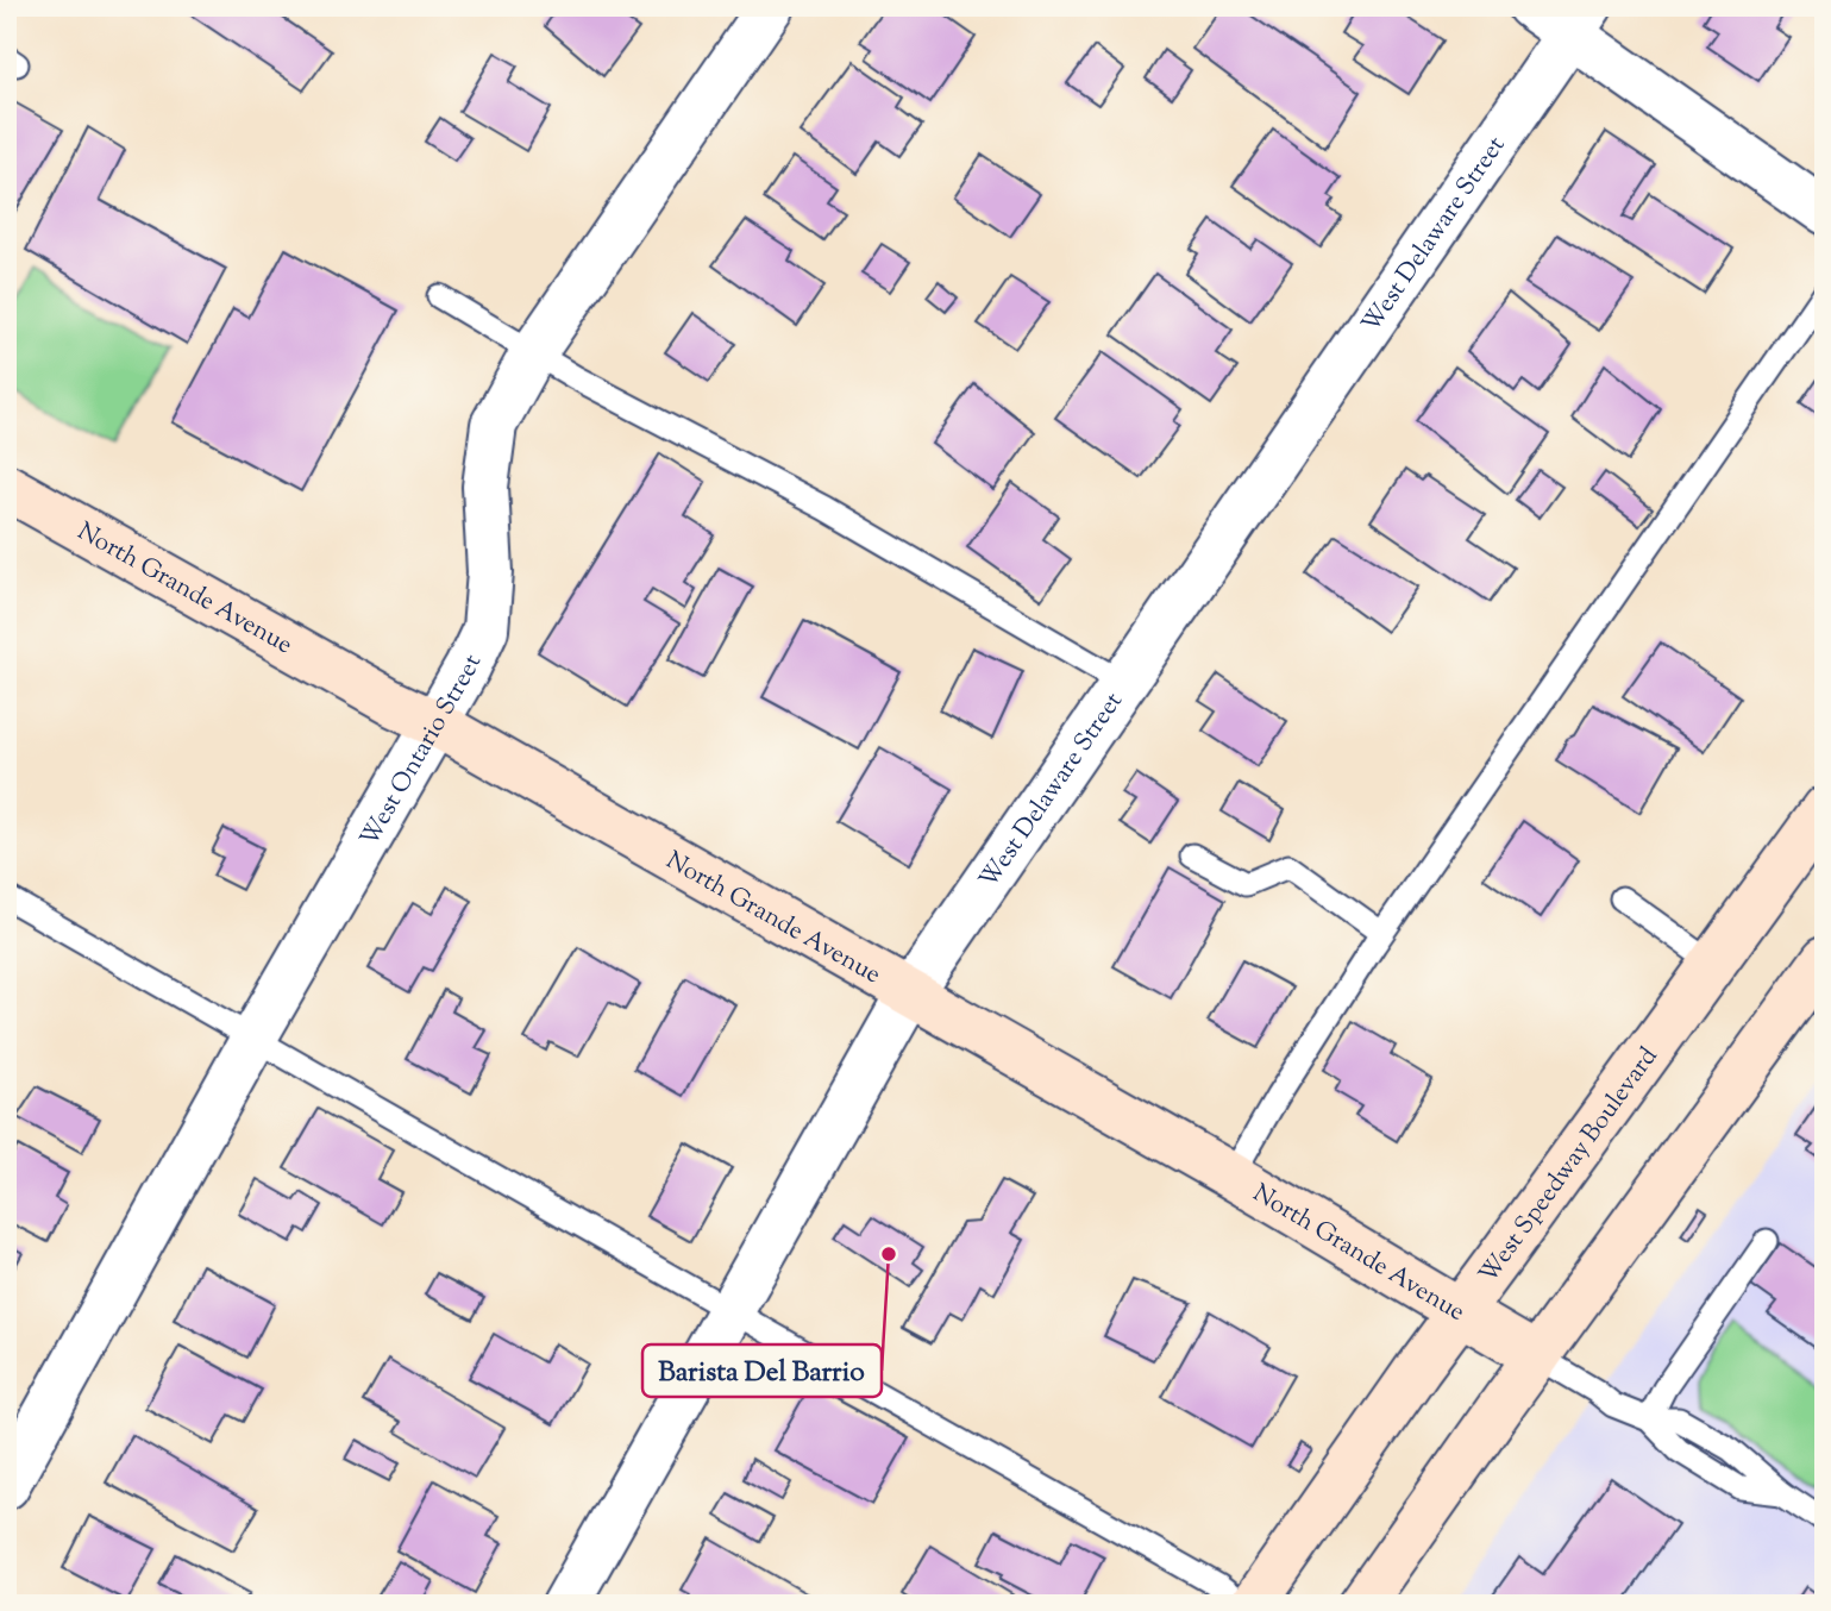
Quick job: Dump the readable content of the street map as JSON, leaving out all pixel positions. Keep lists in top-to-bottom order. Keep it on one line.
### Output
{"streets":{"main road":["North Grande Avenue","West Speedway Boulevard"],"street":["West Delaware Street","West Ontario Street"]},"crossings":[["West Delaware Street","North Grande Avenue"],["North Grande Avenue","West Ontario Street"],["North Grande Avenue","West Speedway Boulevard"]],"places":["Barista Del Barrio"]}
